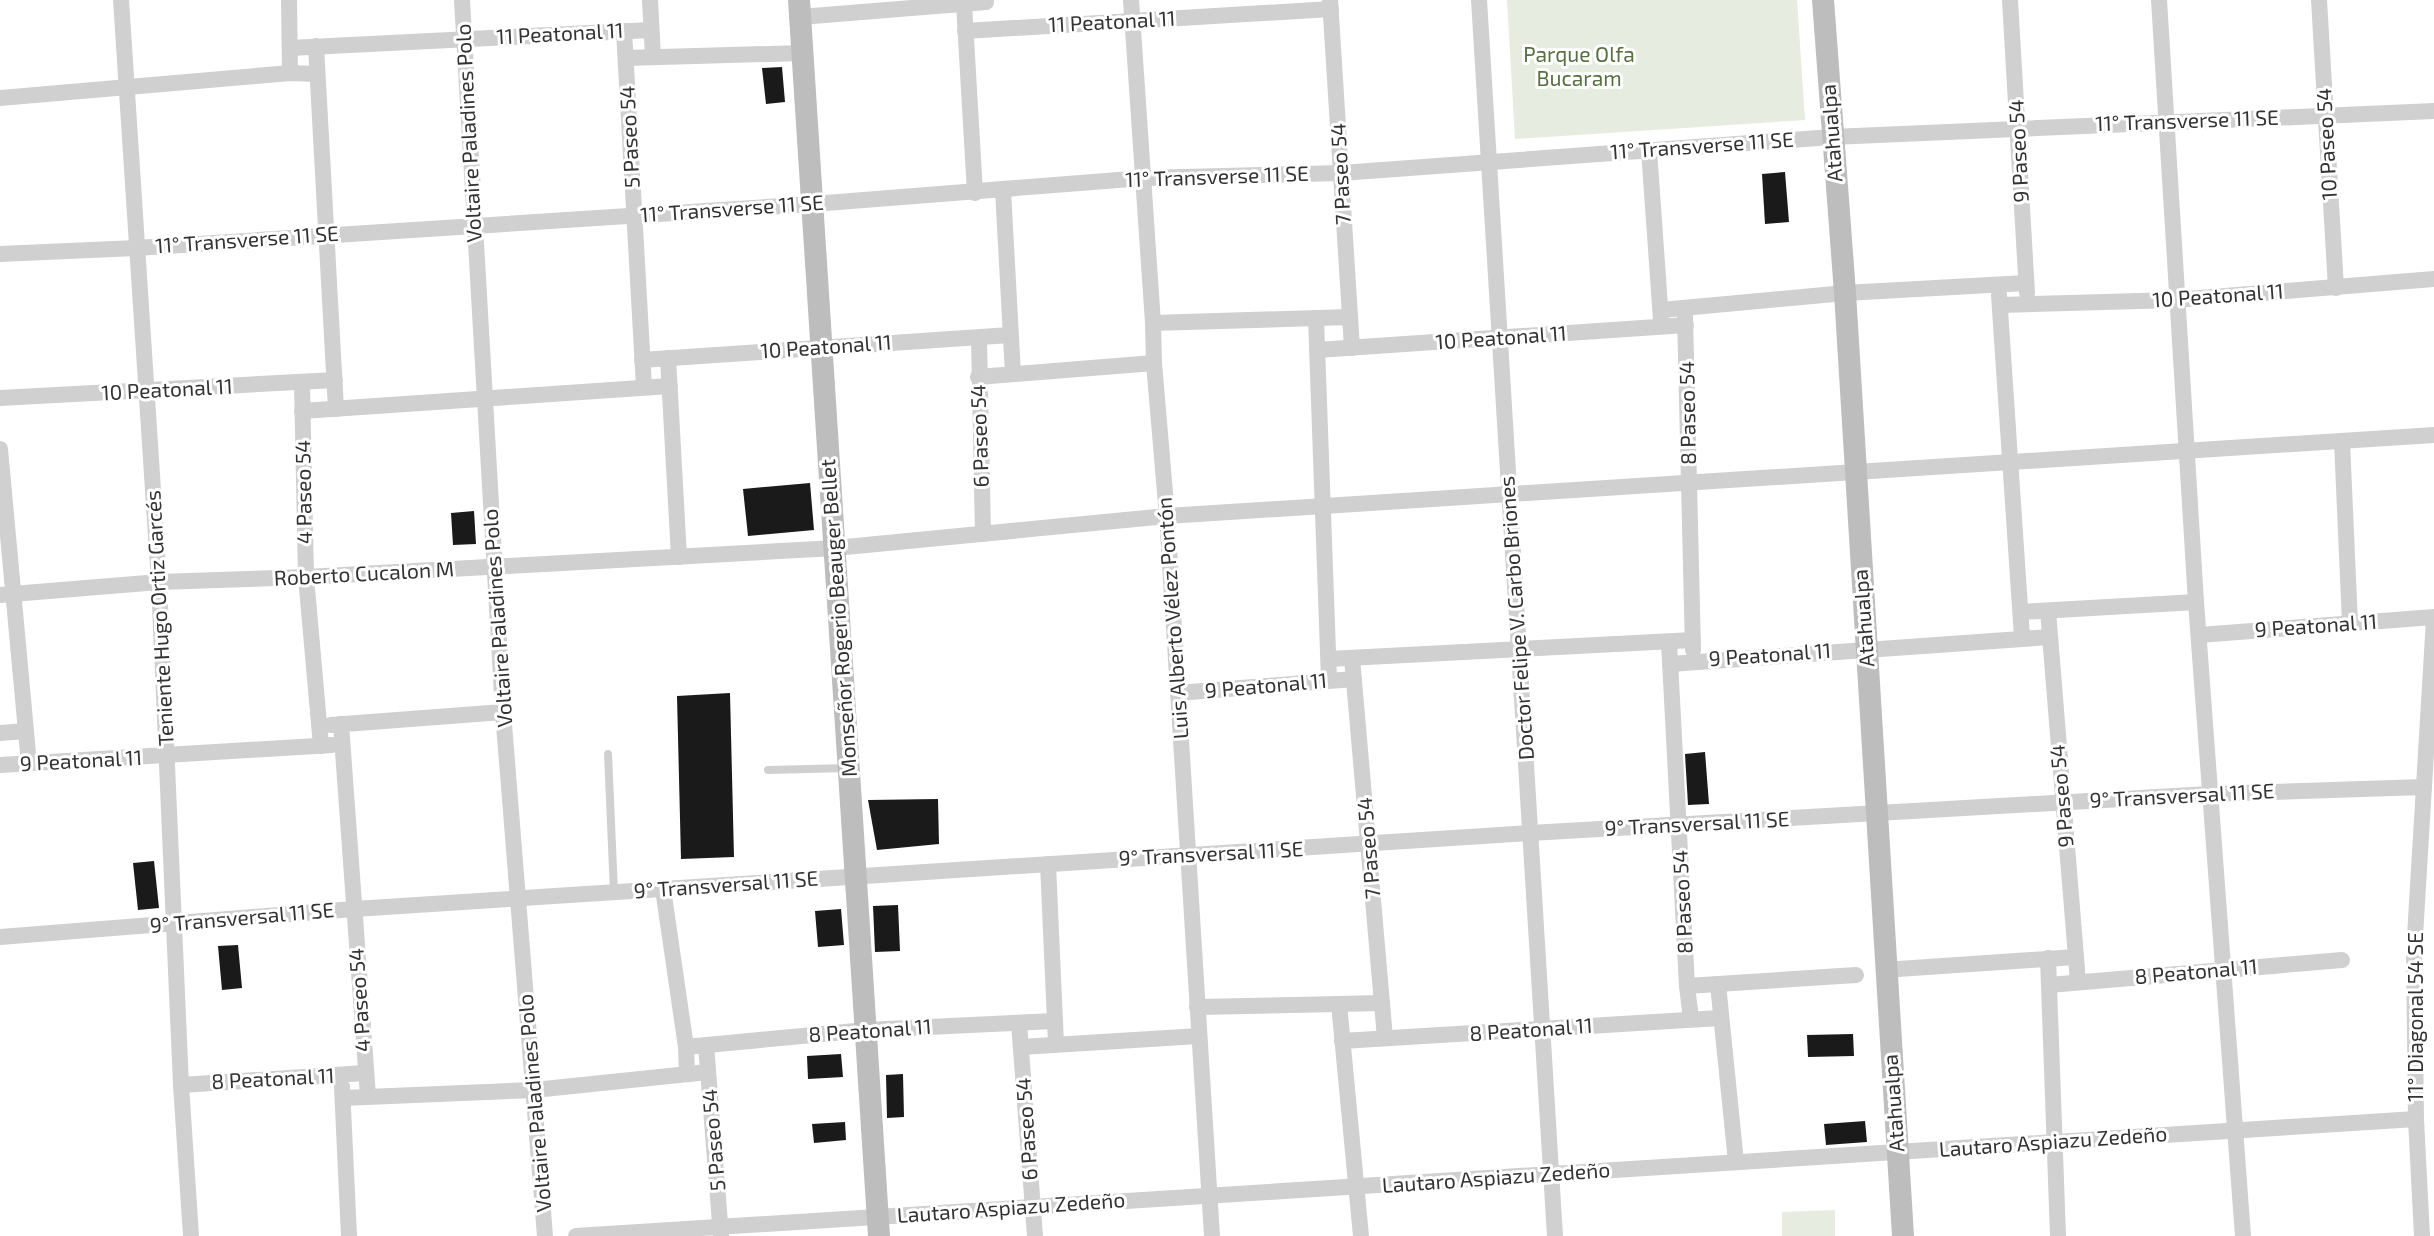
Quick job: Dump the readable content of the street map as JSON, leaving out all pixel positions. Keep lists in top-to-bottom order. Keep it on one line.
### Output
{"streets":{"street":["11 Peatonal 11","11° Transverse 11 SE","Voltaire Paladines Polo","Atahualpa","5 Paseo 54","10 Paseo 54","9 Paseo 54","7 Paseo 54","10 Peatonal 11","8 Paseo 54","6 Paseo 54","4 Paseo 54","Roberto Cucalon M","Teniente Hugo Ortiz Garcés","Monseñor Rogerio Beauger Bellet","Luis Alberto Vélez Pontón","Doctor Felipe V. Carbo Briones","9 Peatonal 11","9° Transversal 11 SE","8 Peatonal 11","11° Diagonal 54 SE","Lautaro Aspiazu Zedeño"]},"crossings":[["11 Peatonal 11","Voltaire Paladines Polo"],["11 Peatonal 11","5 Paseo 54"],["11 Peatonal 11","7 Paseo 54"],["11 Peatonal 11","Monseñor Rogerio Beauger Bellet"],["11 Peatonal 11","Luis Alberto Vélez Pontón"],["11° Transverse 11 SE","Voltaire Paladines Polo"],["11° Transverse 11 SE","Atahualpa"],["11° Transverse 11 SE","5 Paseo 54"],["11° Transverse 11 SE","10 Paseo 54"],["11° Transverse 11 SE","9 Paseo 54"],["11° Transverse 11 SE","7 Paseo 54"],["11° Transverse 11 SE","6 Paseo 54"],["11° Transverse 11 SE","Teniente Hugo Ortiz Garcés"],["11° Transverse 11 SE","Monseñor Rogerio Beauger Bellet"],["11° Transverse 11 SE","Luis Alberto Vélez Pontón"],["11° Transverse 11 SE","Doctor Felipe V. Carbo Briones"],["Voltaire Paladines Polo","Roberto Cucalon M"],["Voltaire Paladines Polo","9° Transversal 11 SE"],["Voltaire Paladines Polo","8 Peatonal 11"],["Atahualpa","10 Peatonal 11"],["Atahualpa","9 Peatonal 11"],["Atahualpa","9° Transversal 11 SE"],["Atahualpa","Lautaro Aspiazu Zedeño"],["5 Paseo 54","10 Peatonal 11"],["5 Paseo 54","9° Transversal 11 SE"],["5 Paseo 54","8 Peatonal 11"],["5 Paseo 54","Lautaro Aspiazu Zedeño"],["10 Paseo 54","10 Peatonal 11"],["9 Paseo 54","10 Peatonal 11"],["9 Paseo 54","9 Peatonal 11"],["9 Paseo 54","9° Transversal 11 SE"],["9 Paseo 54","8 Peatonal 11"],["7 Paseo 54","10 Peatonal 11"],["7 Paseo 54","9 Peatonal 11"],["7 Paseo 54","9° Transversal 11 SE"],["7 Paseo 54","8 Peatonal 11"],["10 Peatonal 11","8 Paseo 54"],["10 Peatonal 11","6 Paseo 54"],["10 Peatonal 11","4 Paseo 54"],["10 Peatonal 11","Teniente Hugo Ortiz Garcés"],["10 Peatonal 11","Monseñor Rogerio Beauger Bellet"],["10 Peatonal 11","Doctor Felipe V. Carbo Briones"],["8 Paseo 54","9 Peatonal 11"],["8 Paseo 54","9° Transversal 11 SE"],["8 Paseo 54","8 Peatonal 11"],["6 Paseo 54","8 Peatonal 11"],["6 Paseo 54","Lautaro Aspiazu Zedeño"],["4 Paseo 54","Roberto Cucalon M"],["4 Paseo 54","9 Peatonal 11"],["4 Paseo 54","9° Transversal 11 SE"],["4 Paseo 54","8 Peatonal 11"],["Roberto Cucalon M","Teniente Hugo Ortiz Garcés"],["Roberto Cucalon M","Monseñor Rogerio Beauger Bellet"],["Teniente Hugo Ortiz Garcés","9 Peatonal 11"],["Teniente Hugo Ortiz Garcés","9° Transversal 11 SE"],["Teniente Hugo Ortiz Garcés","8 Peatonal 11"],["Monseñor Rogerio Beauger Bellet","9° Transversal 11 SE"],["Monseñor Rogerio Beauger Bellet","8 Peatonal 11"],["Monseñor Rogerio Beauger Bellet","Lautaro Aspiazu Zedeño"],["Luis Alberto Vélez Pontón","9 Peatonal 11"],["Luis Alberto Vélez Pontón","9° Transversal 11 SE"],["Luis Alberto Vélez Pontón","Lautaro Aspiazu Zedeño"],["Doctor Felipe V. Carbo Briones","9 Peatonal 11"],["Doctor Felipe V. Carbo Briones","9° Transversal 11 SE"],["Doctor Felipe V. Carbo Briones","8 Peatonal 11"],["Doctor Felipe V. Carbo Briones","Lautaro Aspiazu Zedeño"],["9 Peatonal 11","11° Diagonal 54 SE"],["9° Transversal 11 SE","11° Diagonal 54 SE"],["11° Diagonal 54 SE","Lautaro Aspiazu Zedeño"]],"parks":["Parque Olfa Bucaram"]}
